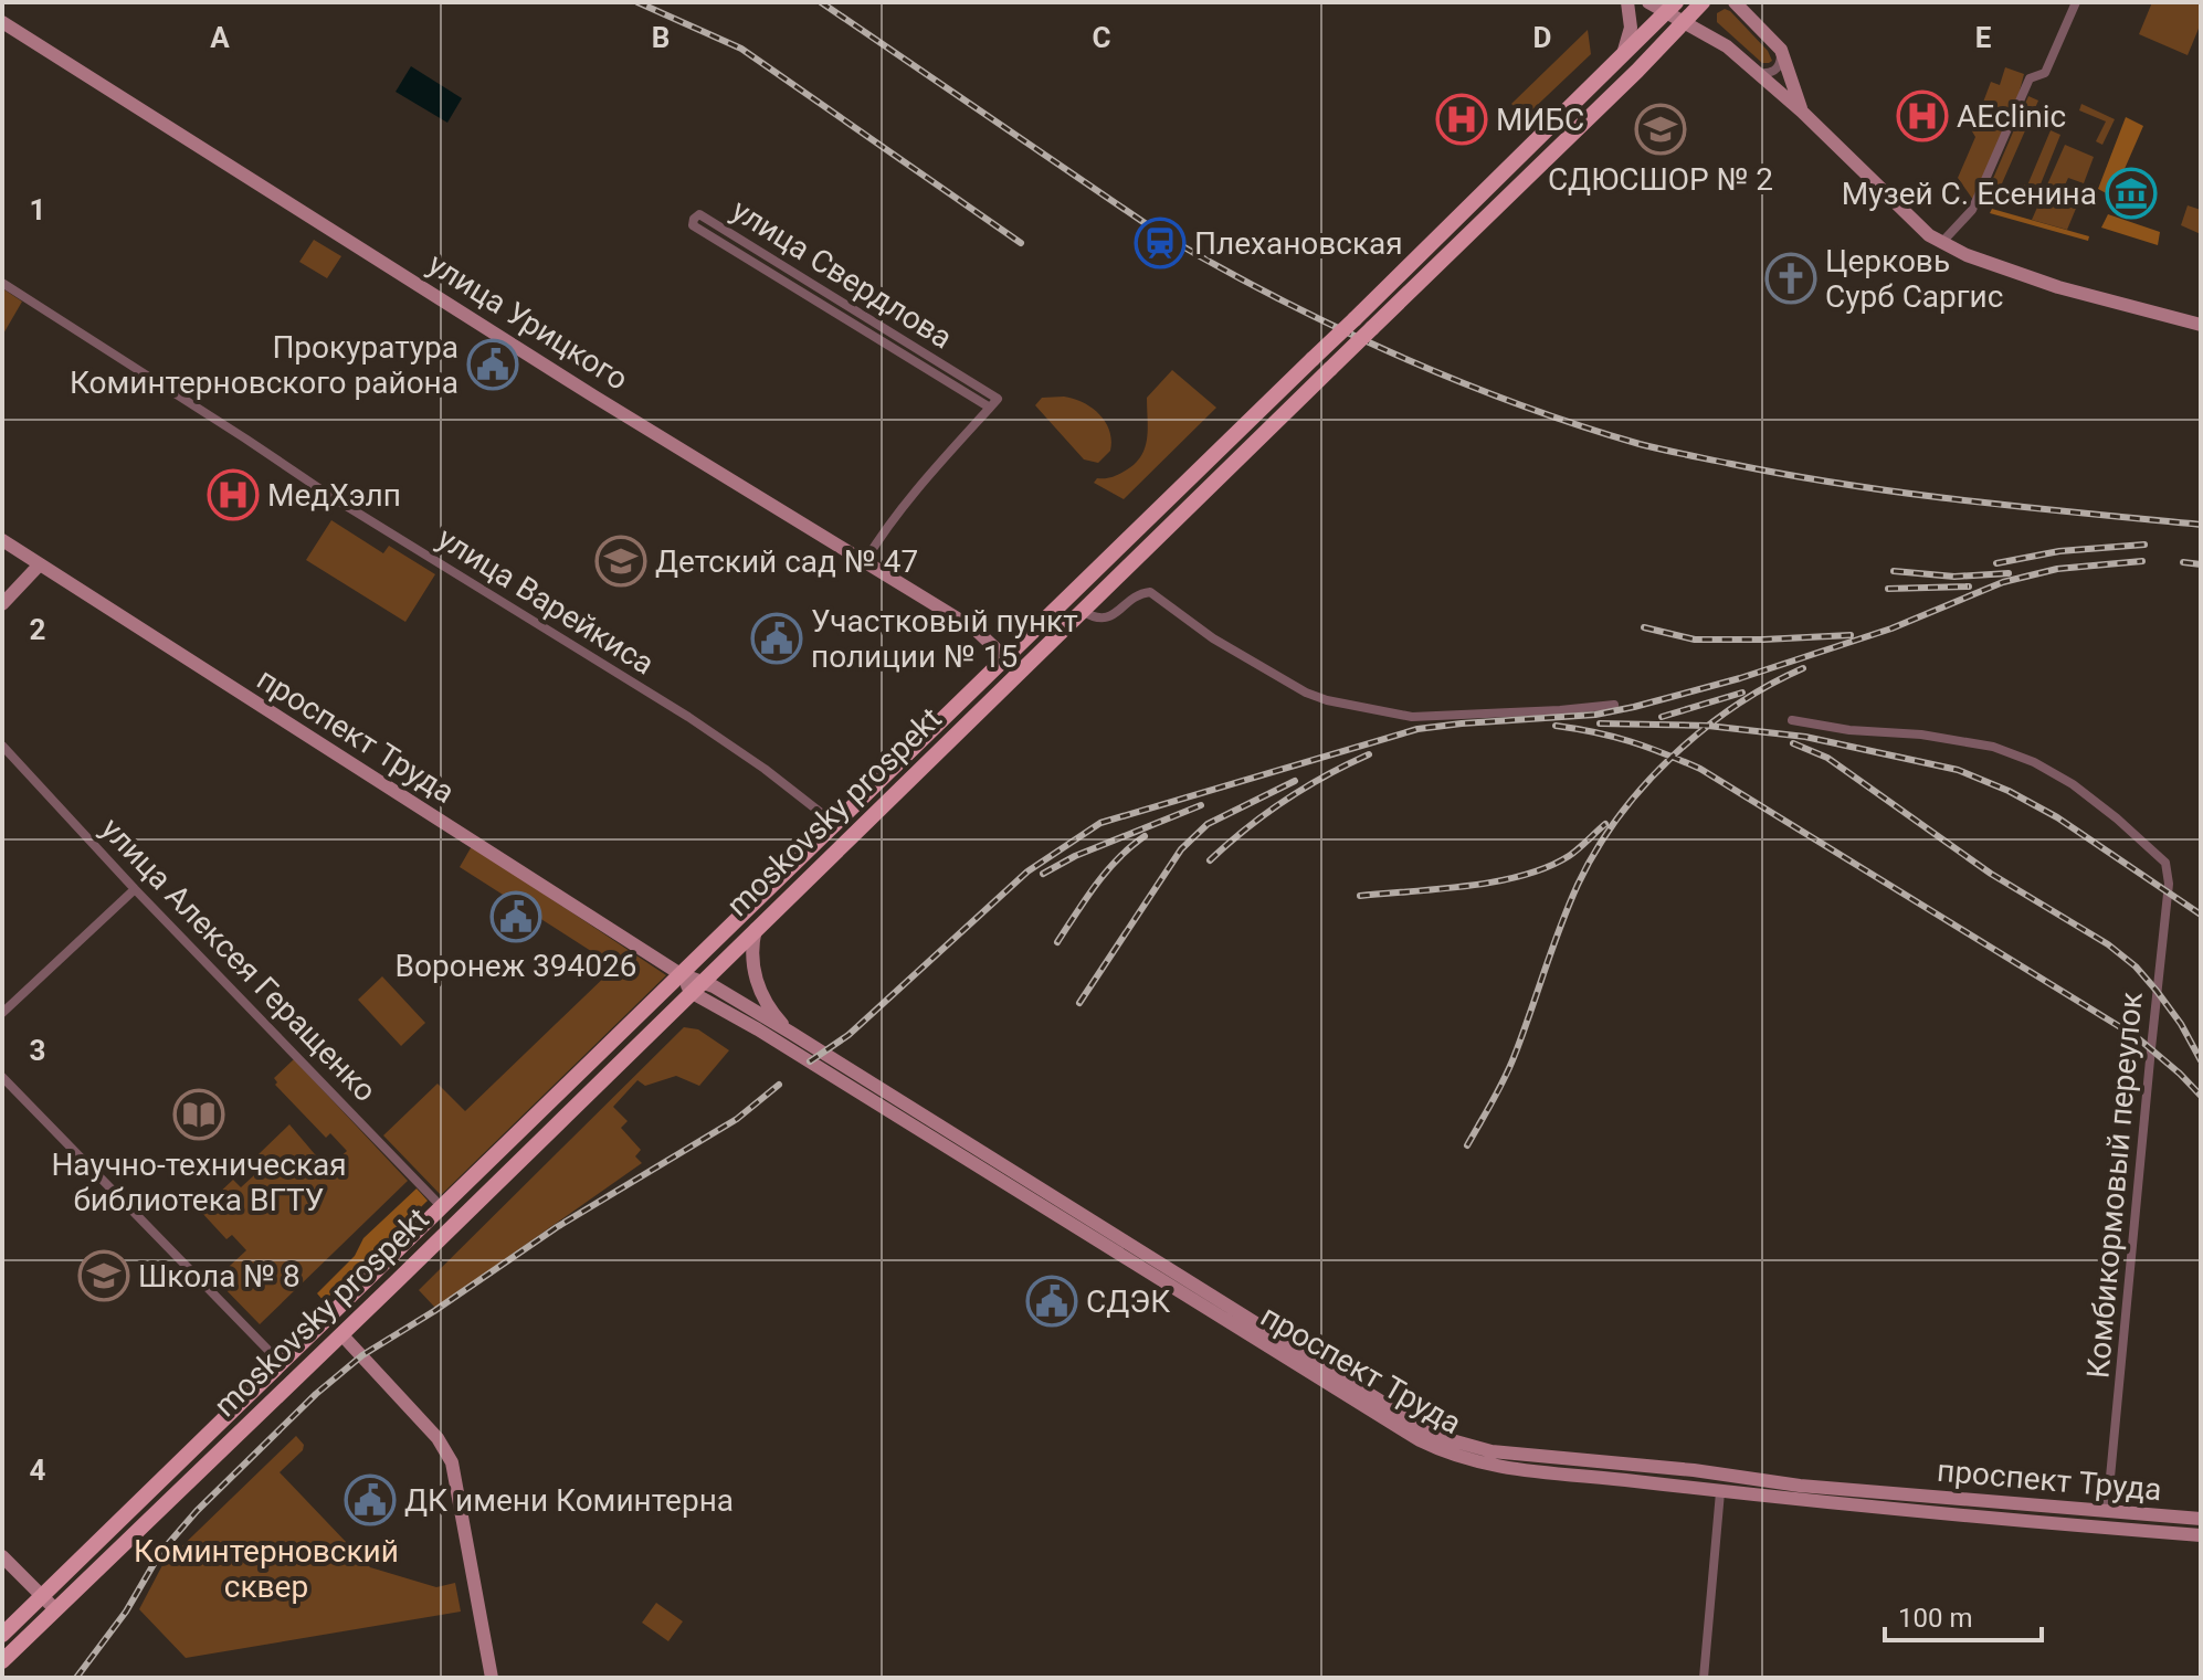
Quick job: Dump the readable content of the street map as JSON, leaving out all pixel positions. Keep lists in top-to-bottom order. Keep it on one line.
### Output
{"streets":{"main road":["улица Урицкого","проспект Труда","moskovsky prospekt"],"street":["улица Свердлова","улица Варейкиса","улица Алексея Геращенко","Комбикормовый переулок"]},"crossings":[["улица Урицкого","moskovsky prospekt"],["улица Варейкиса","moskovsky prospekt"],["проспект Труда","moskovsky prospekt"],["проспект Труда","Комбикормовый переулок"],["moskovsky prospekt","улица Алексея Геращенко"]],"parks":["Коминтерновский сквер"],"places":{"hospital":["AEclinic","МИБС","МедХэлп"],"school or university":["СДЮСШОР № 2","Детский сад № 47","Школа № 8"],"museum":["Музей С. Есенина"],"station":["Плехановская"],"church":["Церковь Сурб Саргис"],"public building":["Прокуратура Коминтерновского района","Участковый пункт полиции № 15","Воронеж 394026","СДЭК","ДК имени Коминтерна"],"library":["Научно-техническая библиотека ВГТУ"]},"scale_bar":"100 m","grid":{"columns":["A","B","C","D","E"],"rows":["1","2","3","4"]}}
